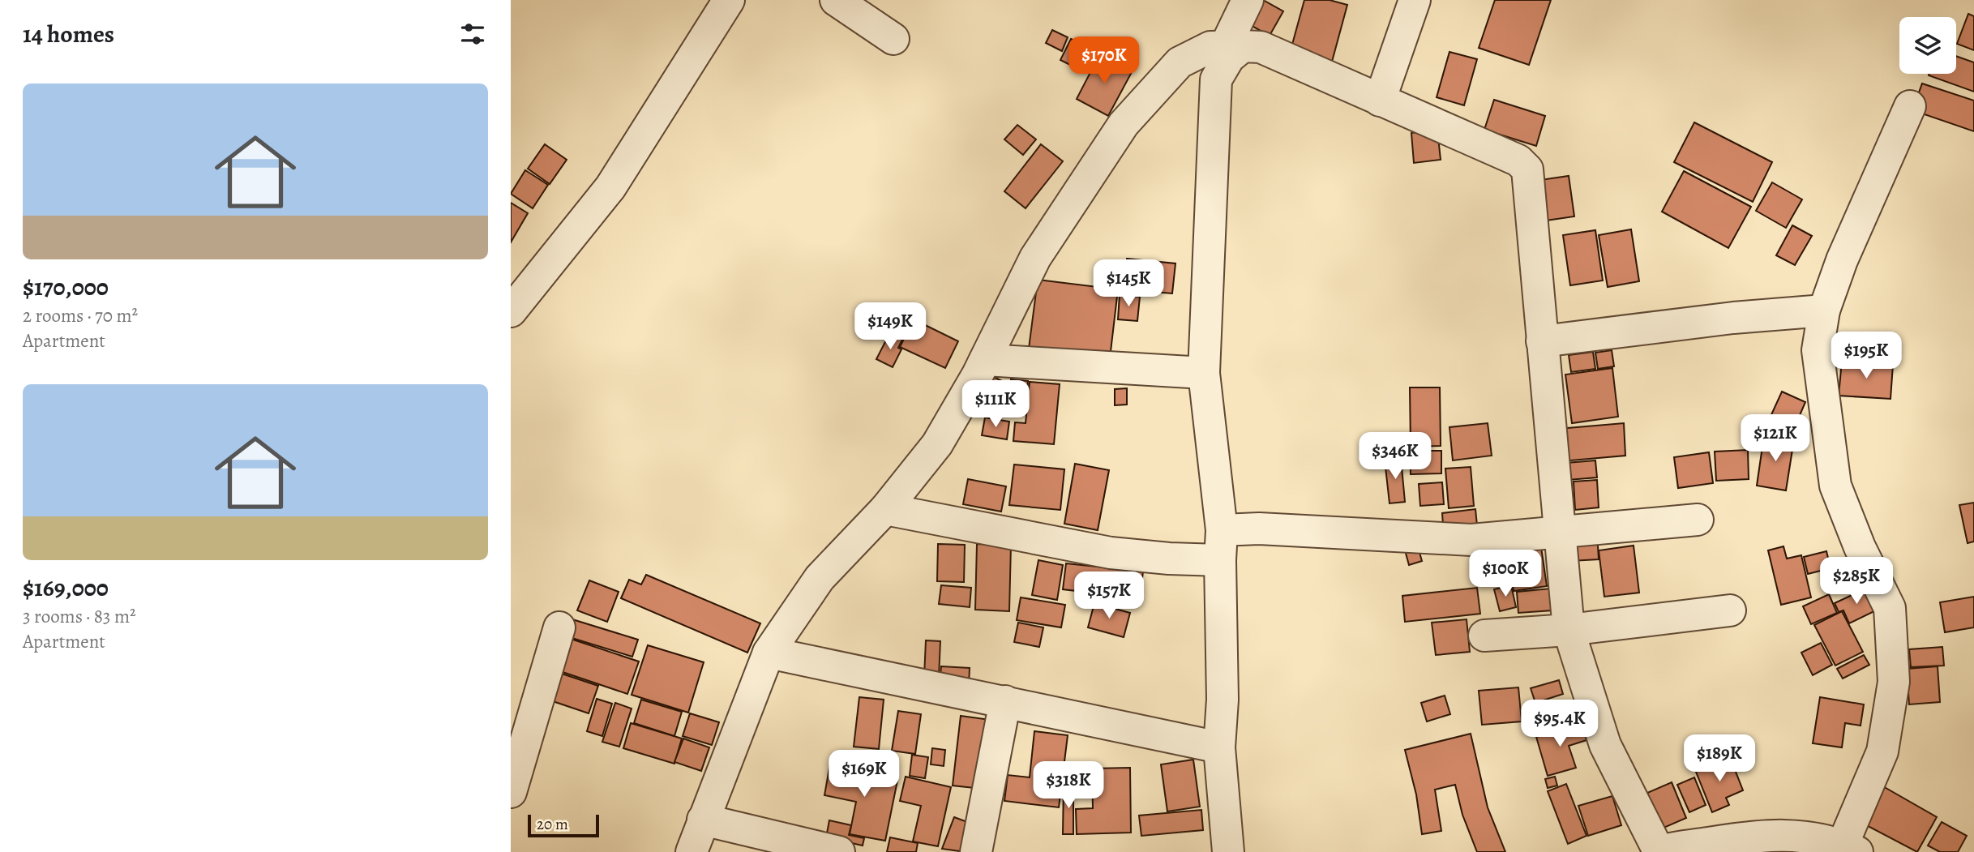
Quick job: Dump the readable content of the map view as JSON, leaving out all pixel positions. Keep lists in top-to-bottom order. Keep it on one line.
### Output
{"scale_bar":"20 m","page":{"heading":"14 homes","price":["$170K","$145K","$149K","$195K","$111K","$121K","$346K","$100K","$285K","$157K","$95.4K","$189K","$169K","$318K"],"list":[{"name":"$170,000","note":"2 rooms · 70 m² · Apartment"},{"name":"$169,000","note":"3 rooms · 83 m² · Apartment"}],"scale":"20 m"}}
